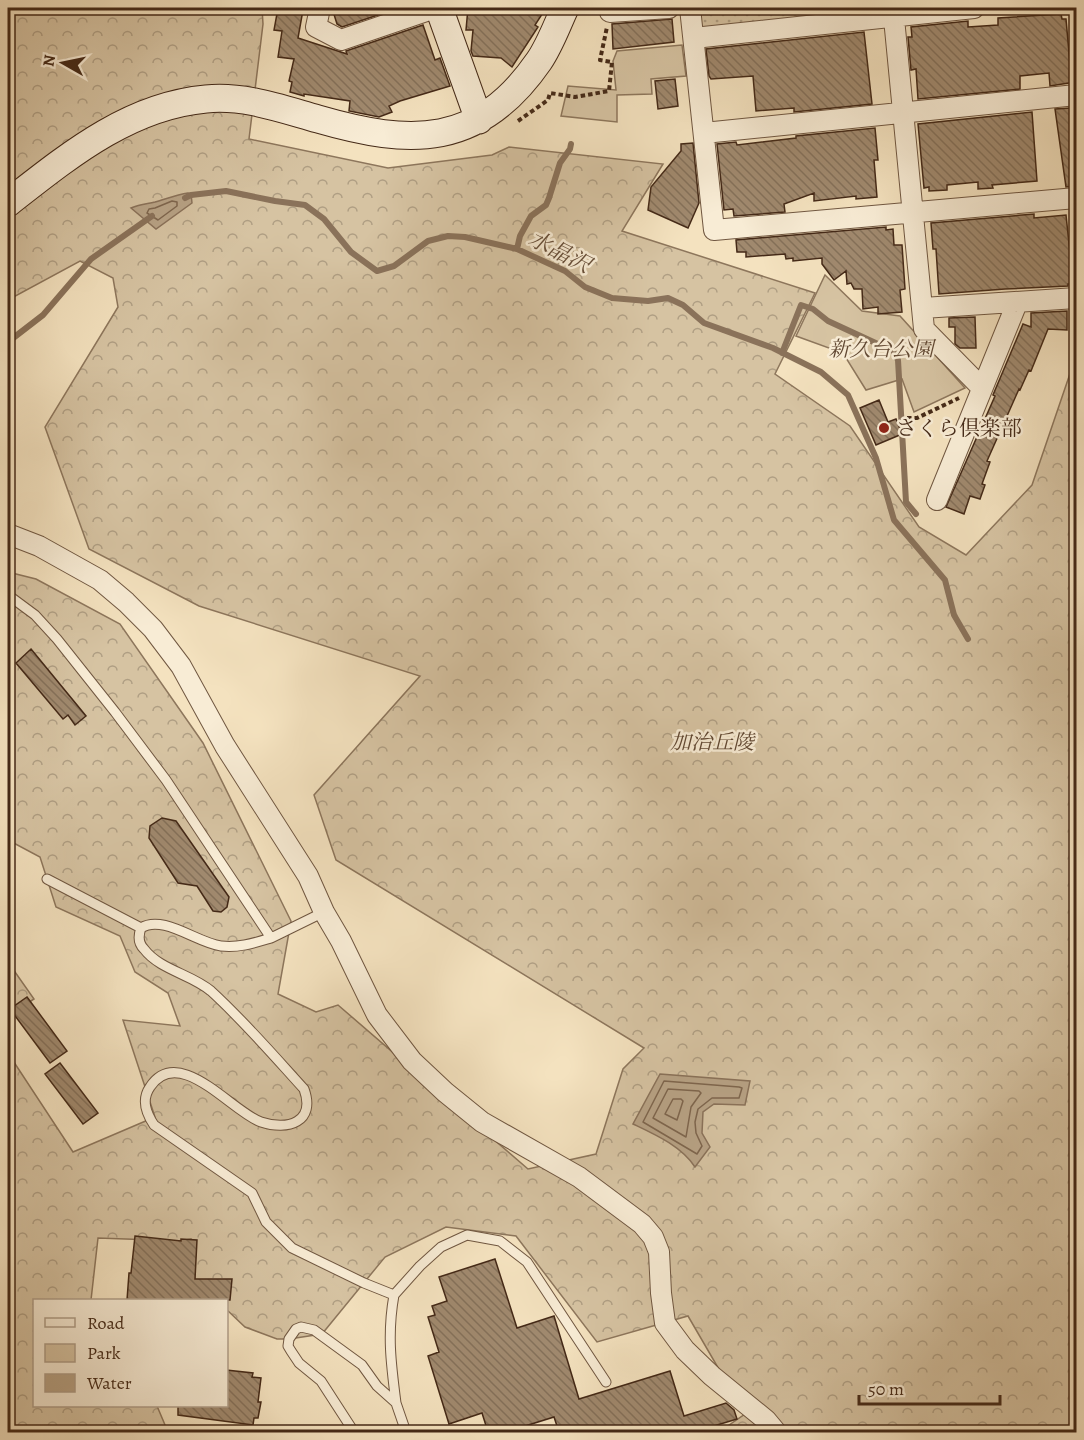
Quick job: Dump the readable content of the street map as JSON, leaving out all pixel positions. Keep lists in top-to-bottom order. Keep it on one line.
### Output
{"water":["水晶沢"],"parks":["新久台公園","加治丘陵"],"places":["さくら倶楽部"],"legend":["Road","Park","Water"],"scale_bar":"50 m","north":"left"}
